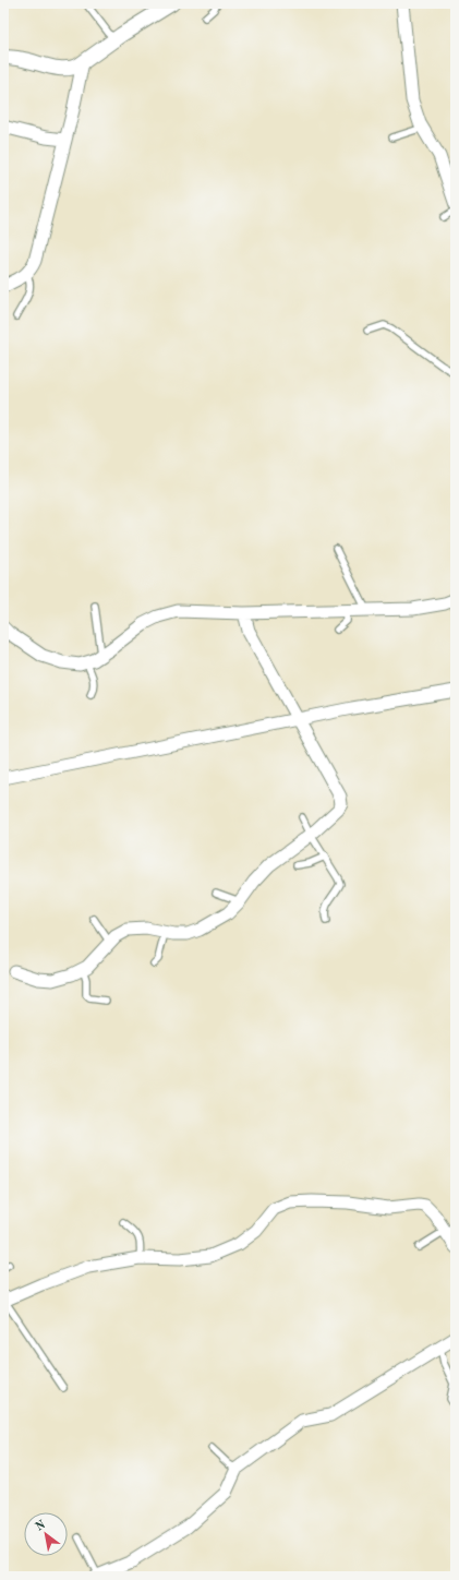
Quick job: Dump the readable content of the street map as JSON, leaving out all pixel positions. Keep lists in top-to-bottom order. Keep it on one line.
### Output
{"north":"top left"}
